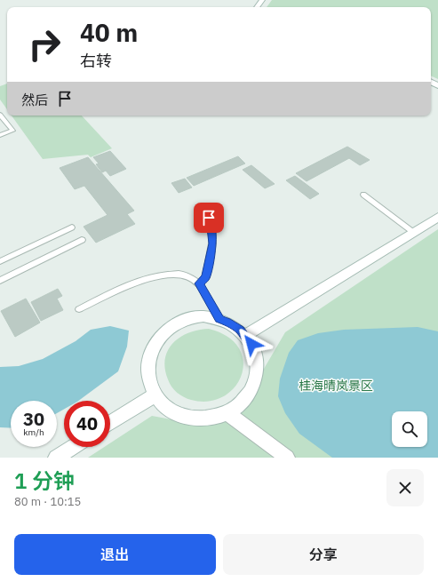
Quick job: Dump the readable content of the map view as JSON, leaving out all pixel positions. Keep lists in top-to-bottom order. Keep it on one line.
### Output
{"parks":["桂海晴岚景区"],"page":{"turn":["40 m","右转"],"then":"然后","speed":"30 km/h","limit":"40","heading":["1 分钟","80 m · 10:15"],"buttons":["退出","分享"]}}
